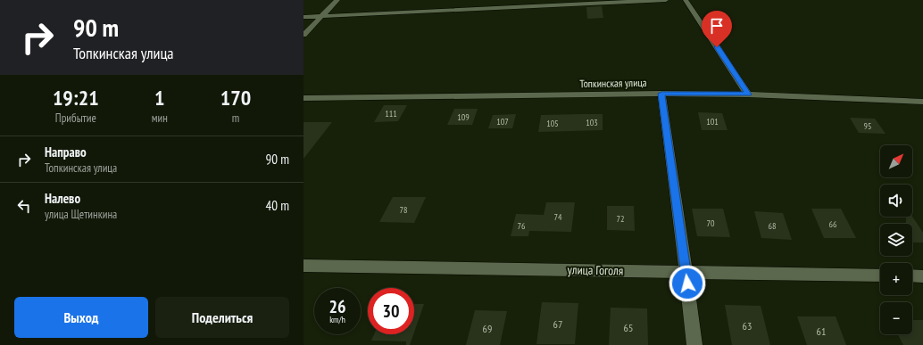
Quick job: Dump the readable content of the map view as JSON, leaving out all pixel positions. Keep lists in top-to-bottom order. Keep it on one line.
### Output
{"streets":{"street":["Топкинская улица","улица Гоголя"]},"house_numbers":["111","109","107","101","103","105","95","78","74","72","70","66","76","68","67","63","65","69","61"],"north":"top right","page":{"turn":["90 m","Топкинская улица"],"eta":["19:21","Прибытие","1","мин","170","m"],"list":[{"name":"Направо","note":"Топкинская улица","value":"90 m"},{"name":"Налево","note":"улица Щетинкина","value":"40 m"}],"map_buttons":["+","−"],"speed":"26 km/h","limit":"30","buttons":["Выход","Поделиться"]}}
